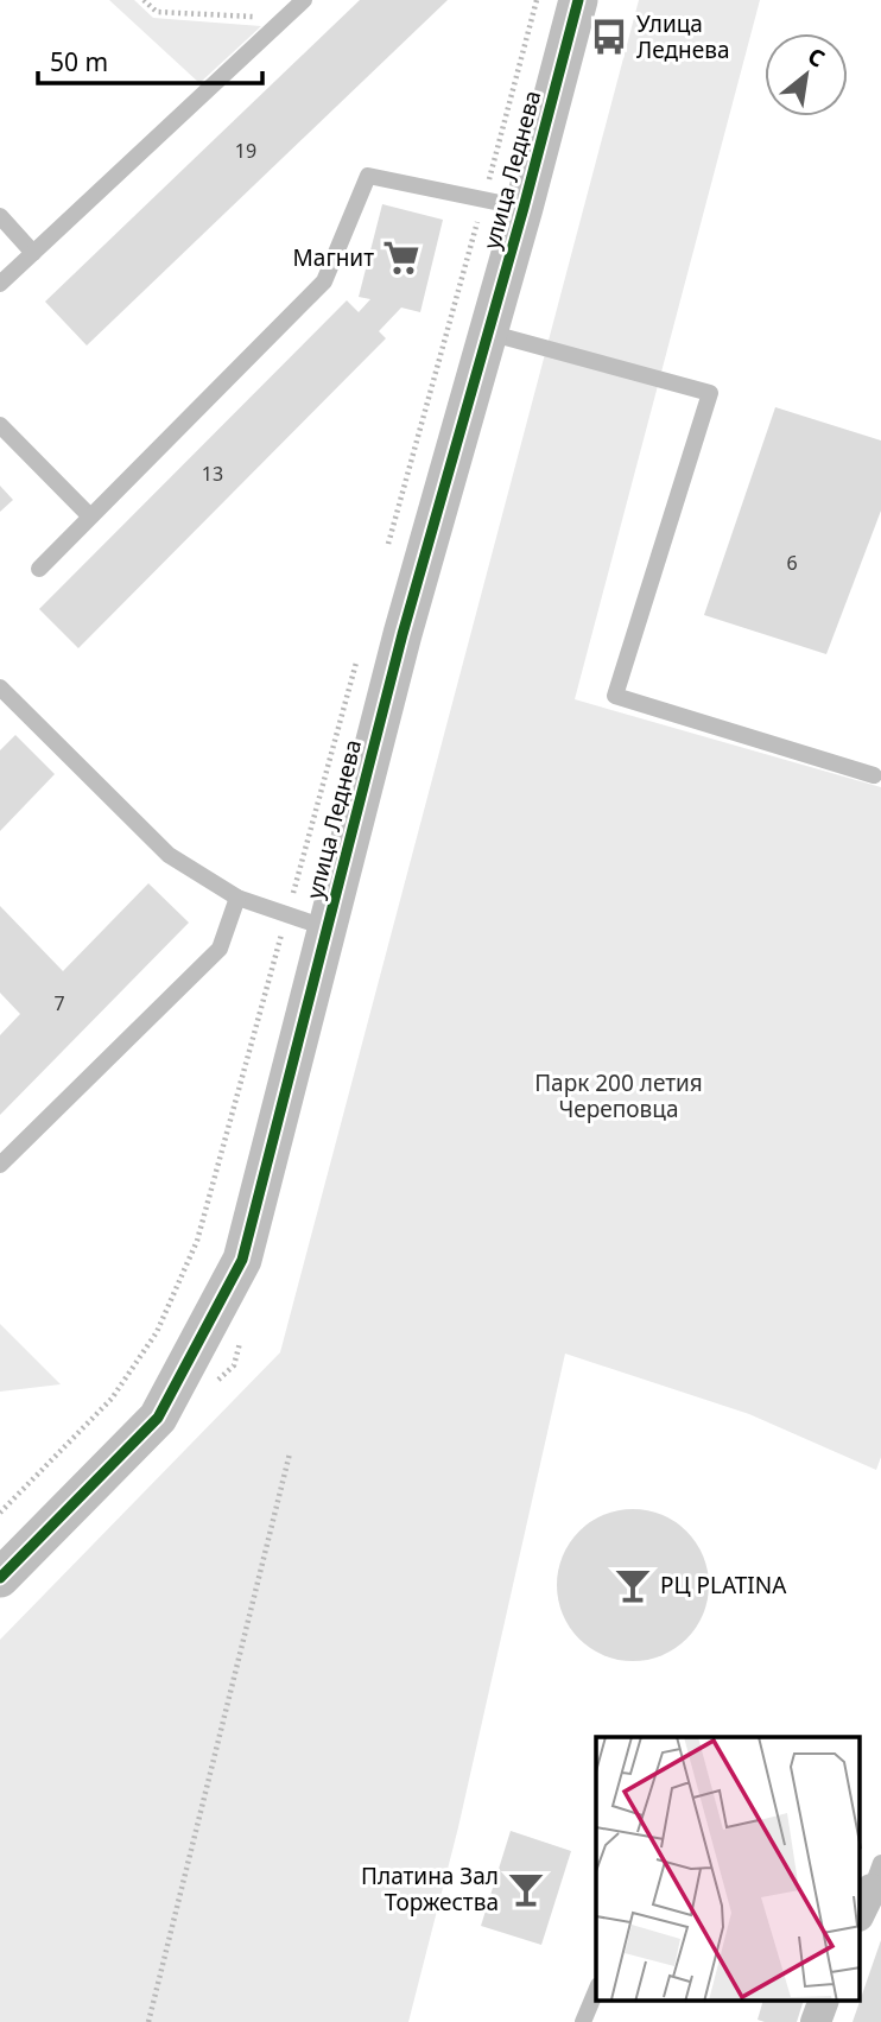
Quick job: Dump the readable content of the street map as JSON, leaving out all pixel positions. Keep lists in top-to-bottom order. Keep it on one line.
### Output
{"streets":{"street":["улица Леднева"]},"parks":["Парк 200 летия Череповца"],"places":{"bus stop":["Улица Леднева"],"supermarket":["Магнит"],"bar":["РЦ PLATINA","Платина Зал Торжества"]},"house_numbers":["19","13","6","7"],"scale_bar":"50 m","north":"top right"}
